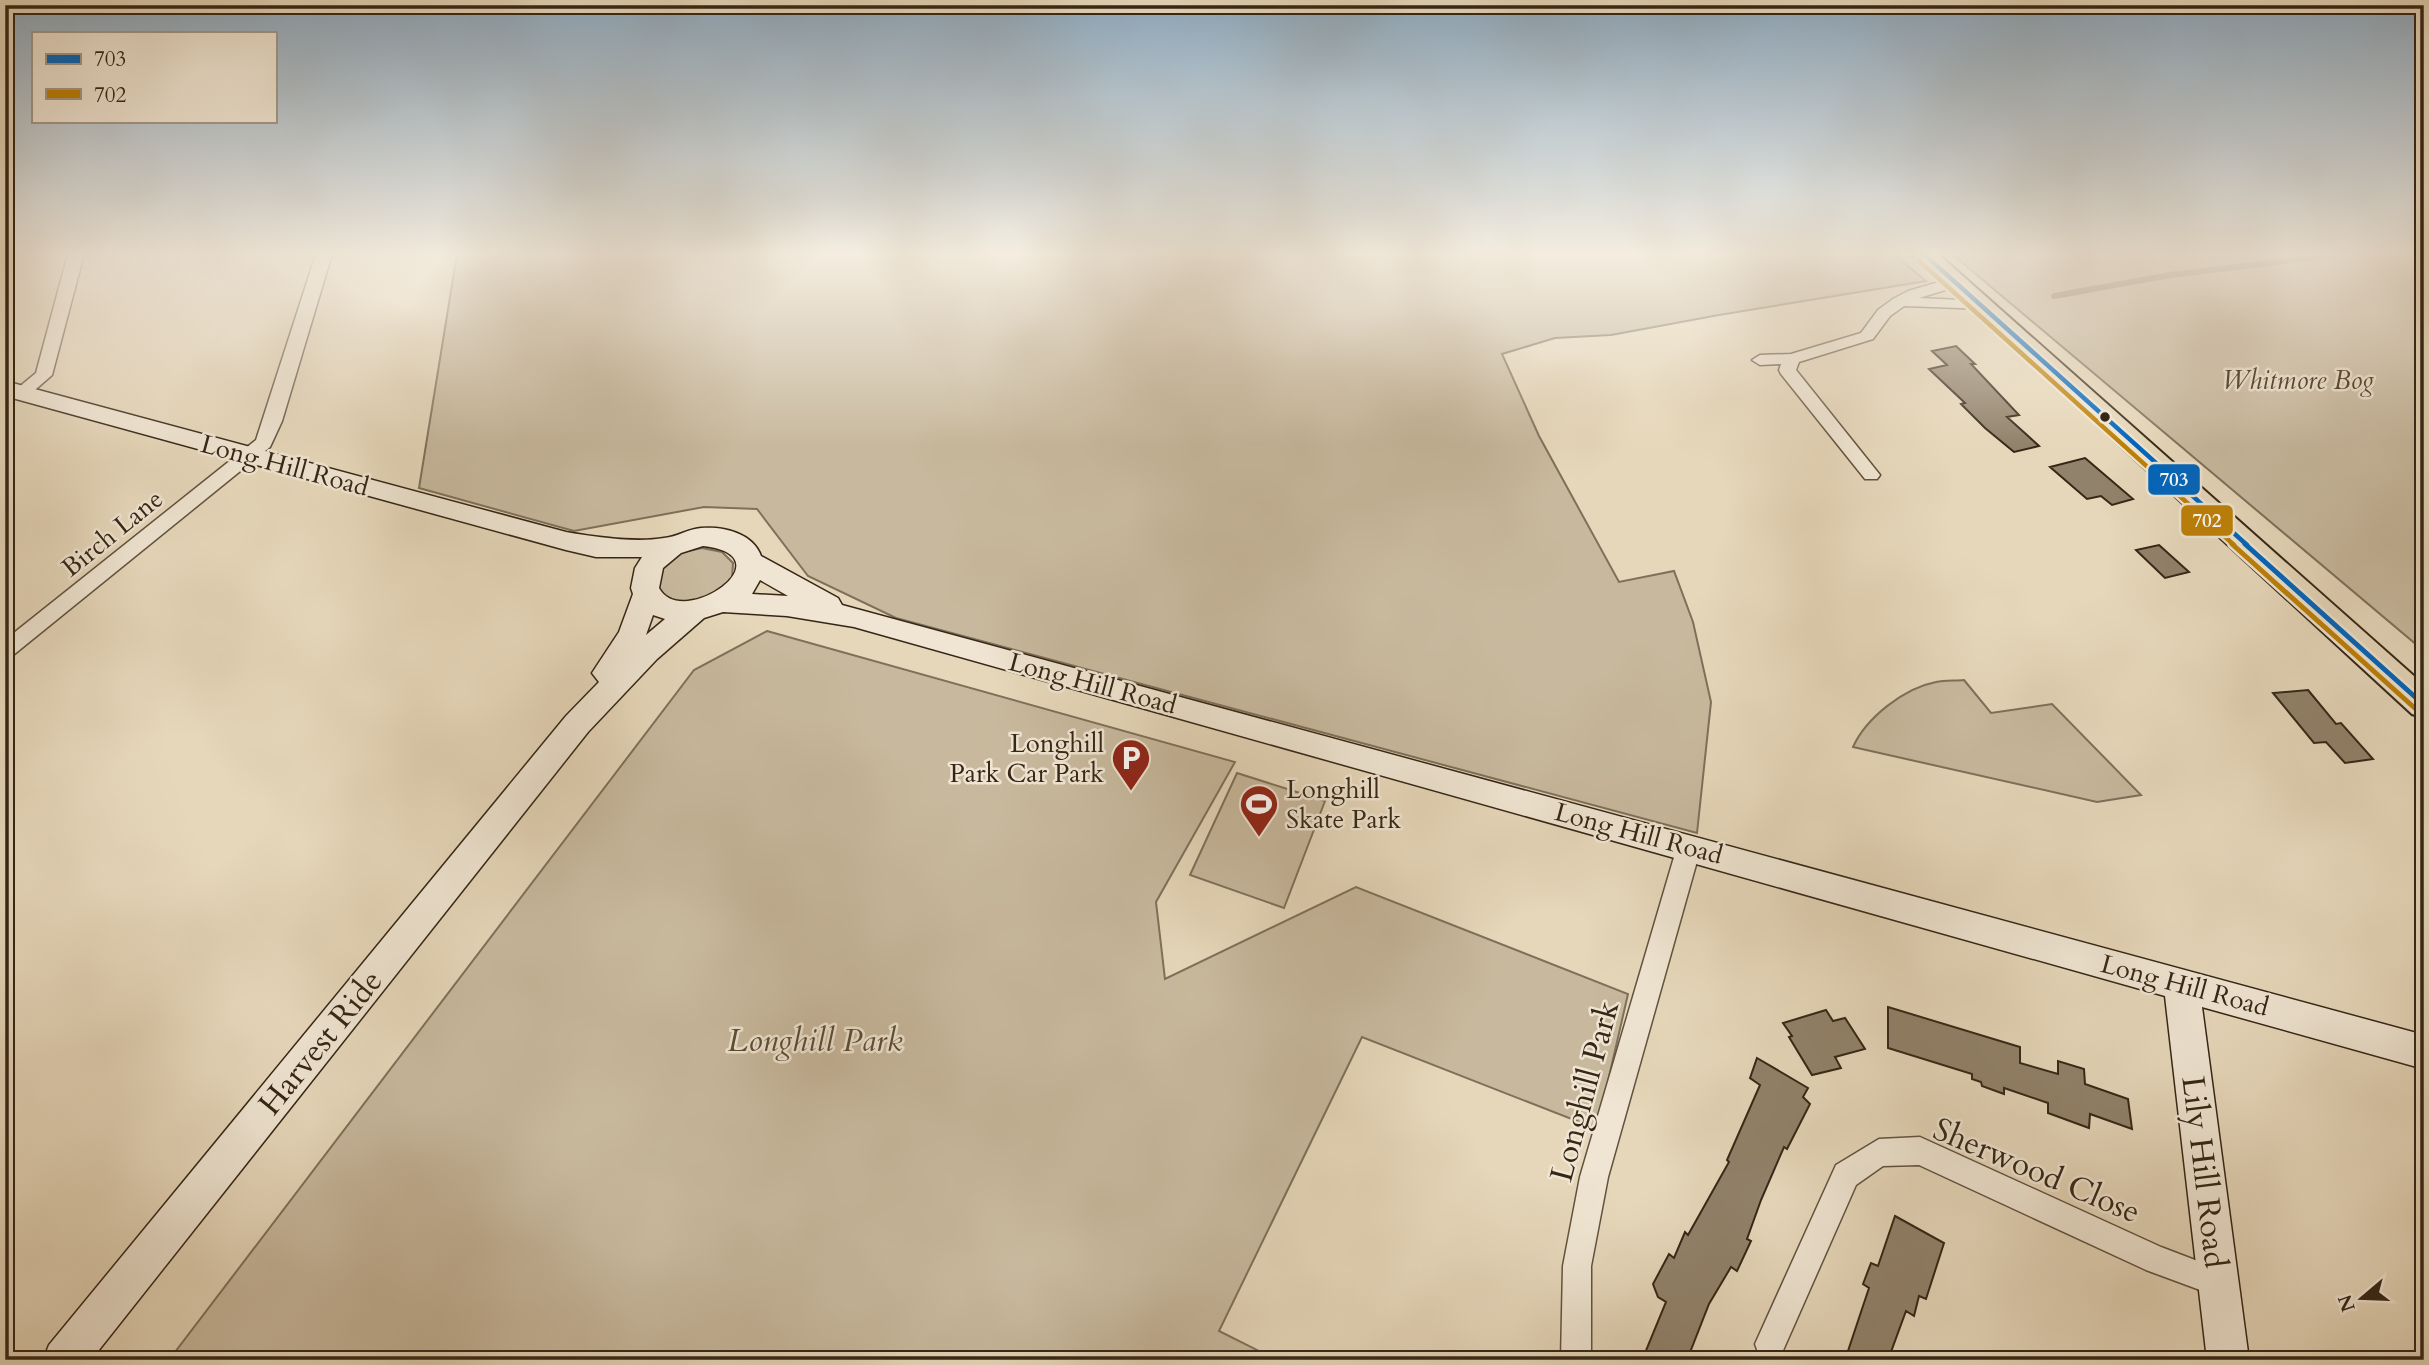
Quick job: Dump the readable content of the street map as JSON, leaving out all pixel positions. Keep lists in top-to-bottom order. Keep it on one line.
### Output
{"streets":{"street":["Long Hill Road","Birch Lane","Harvest Ride","Longhill Park","Sherwood Close","Lily Hill Road"]},"crossings":[["Long Hill Road","Birch Lane"],["Long Hill Road","Harvest Ride"],["Long Hill Road","Longhill Park"],["Long Hill Road","Lily Hill Road"],["Sherwood Close","Lily Hill Road"]],"parks":["Whitmore Bog","Longhill Park"],"places":{"parking":["Longhill Park Car Park"],"sports":["Longhill Skate Park"]},"lines":["transit line 703","transit line 702"],"legend":["703","702"],"north":"left"}
